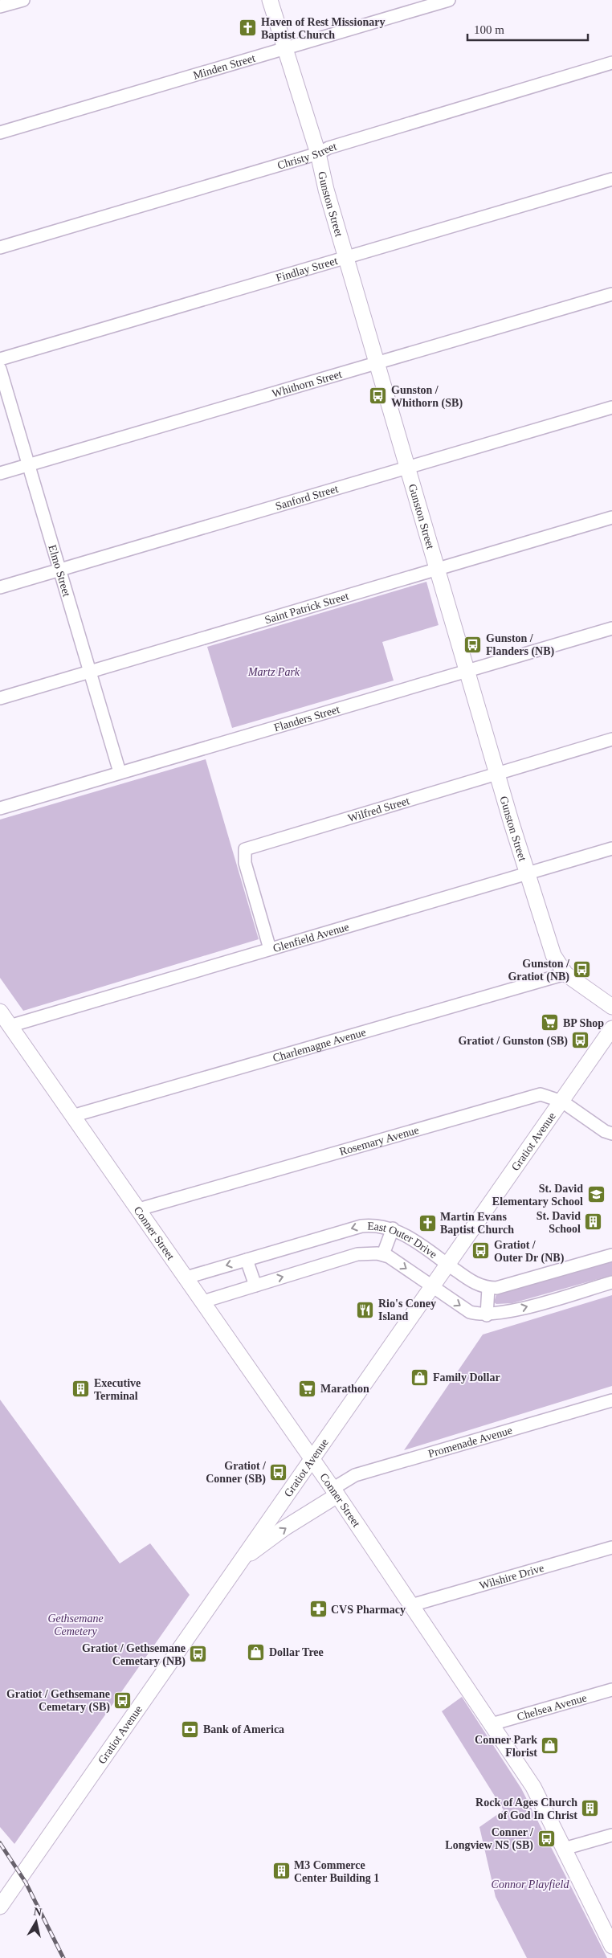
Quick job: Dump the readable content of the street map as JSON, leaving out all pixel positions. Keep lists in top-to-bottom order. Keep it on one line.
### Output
{"streets":{"main road":["Gunston Street","Gratiot Avenue","Conner Street"],"street":["Minden Street","Christy Street","Findlay Street","Whithorn Street","Sanford Street","Elmo Street","Saint Patrick Street","Flanders Street","Wilfred Street","Glenfield Avenue","Charlemagne Avenue","Rosemary Avenue","East Outer Drive","Promenade Avenue","Wilshire Drive","Chelsea Avenue"]},"crossings":[["Minden Street","Gunston Street"],["Christy Street","Gunston Street"],["Gunston Street","Findlay Street"],["Gunston Street","Whithorn Street"],["Gunston Street","Sanford Street"],["Gunston Street","Saint Patrick Street"],["Gunston Street","Flanders Street"],["Gunston Street","Wilfred Street"],["Gunston Street","Glenfield Avenue"],["Gunston Street","Charlemagne Avenue"],["Whithorn Street","Elmo Street"],["Sanford Street","Elmo Street"],["Elmo Street","Saint Patrick Street"],["Elmo Street","Flanders Street"],["Wilfred Street","Glenfield Avenue"],["Glenfield Avenue","Conner Street"],["Charlemagne Avenue","Conner Street"],["Rosemary Avenue","Gratiot Avenue"],["Rosemary Avenue","Conner Street"],["Gratiot Avenue","Conner Street"],["Gratiot Avenue","East Outer Drive"],["Conner Street","East Outer Drive"],["Conner Street","Promenade Avenue"],["Conner Street","Wilshire Drive"],["Conner Street","Chelsea Avenue"]],"parks":["Martz Park","Gethsemane Cemetery","Connor Playfield"],"places":{"church":["Haven of Rest Missionary Baptist Church","Martin Evans Baptist Church"],"bus stop":["Gunston / Whithorn (SB)","Gunston / Flanders (NB)","Gunston / Gratiot (NB)","Gratiot / Gunston (SB)","Gratiot / Outer Dr (NB)","Gratiot / Conner (SB)","Gratiot / Gethsemane Cemetary (NB)","Gratiot / Gethsemane Cemetary (SB)","Conner / Longview NS (SB)"],"supermarket":["BP Shop","Marathon"],"school or university":["St. David Elementary School"],"building":["St. David School","Executive Terminal","Rock of Ages Church of God In Christ","M3 Commerce Center Building 1"],"restaurant":["Rio's Coney Island"],"shop":["Family Dollar","Dollar Tree","Conner Park Florist"],"pharmacy":["CVS Pharmacy"],"bank":["Bank of America"]},"scale_bar":"100 m","north":"top"}
